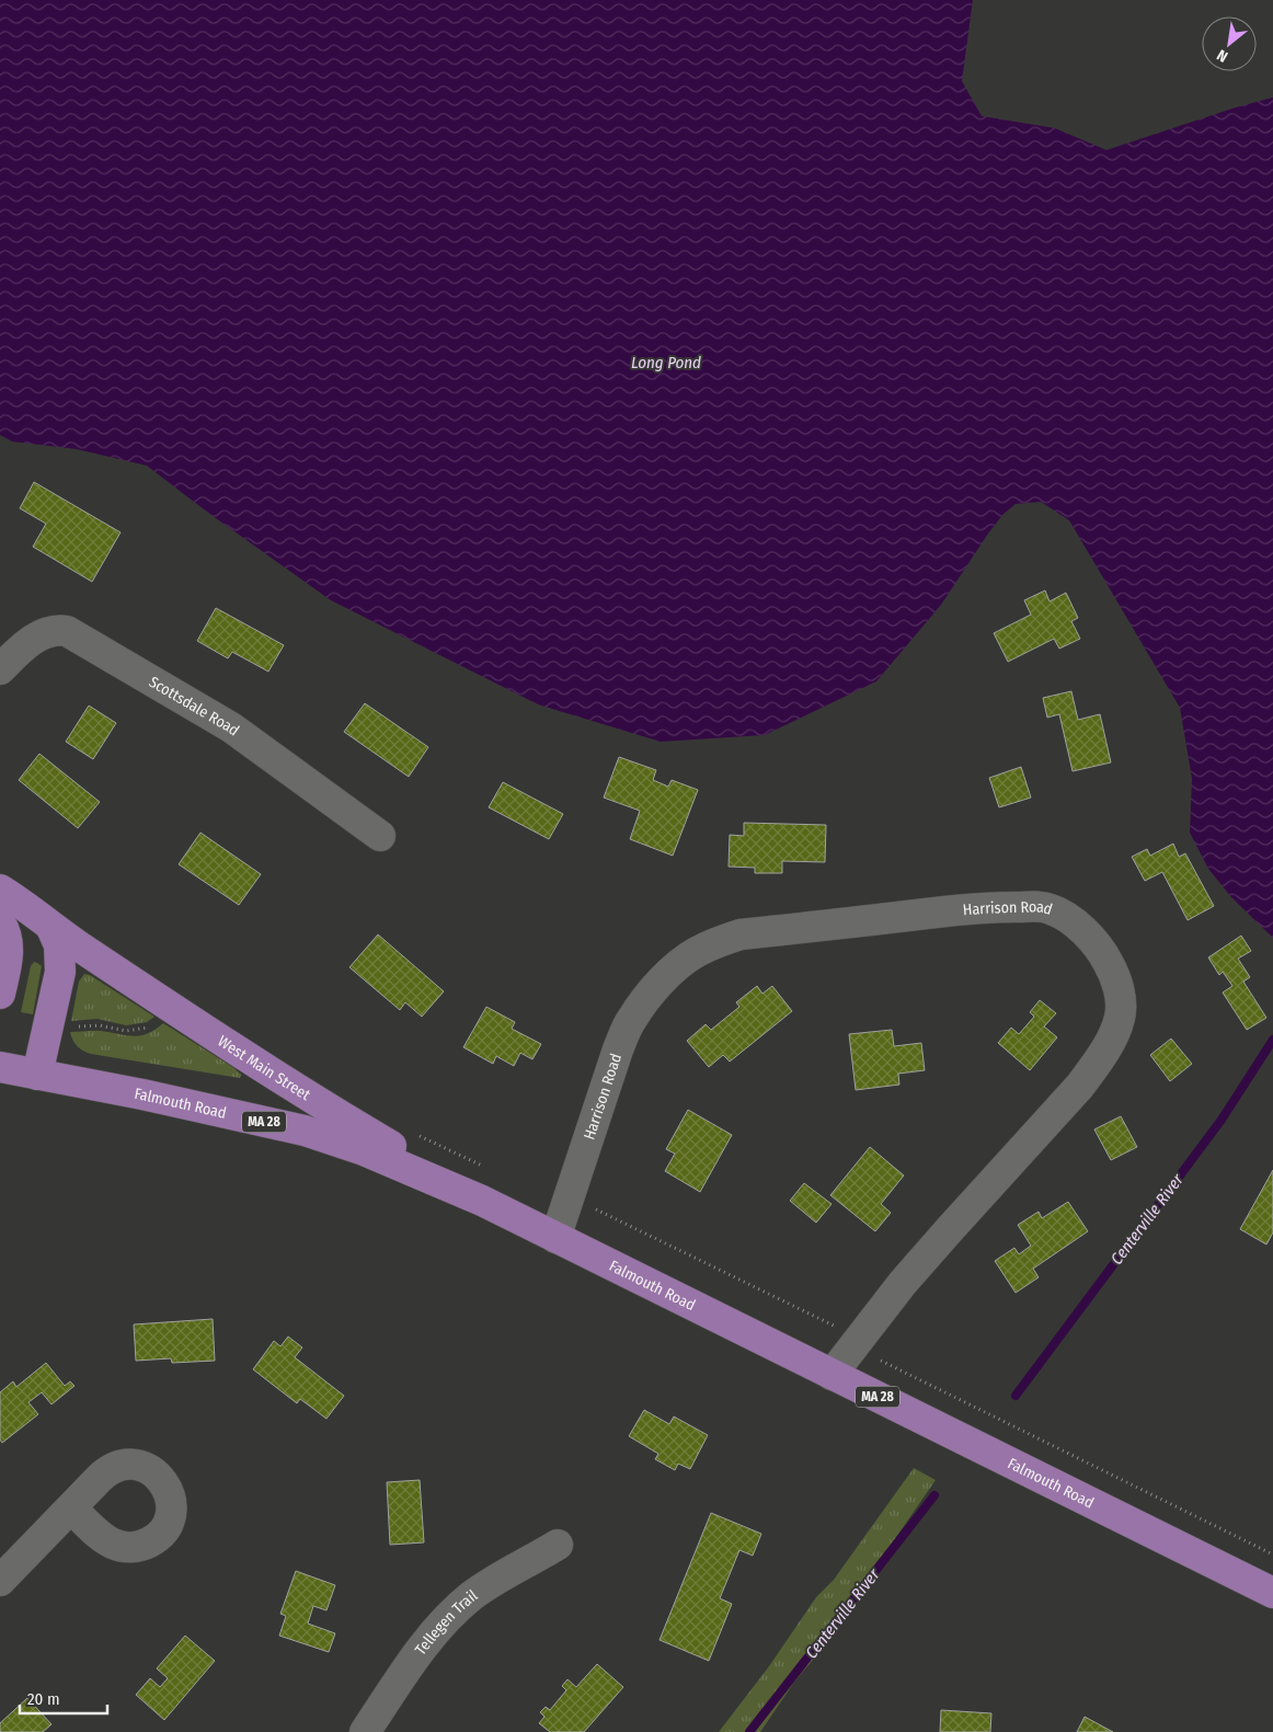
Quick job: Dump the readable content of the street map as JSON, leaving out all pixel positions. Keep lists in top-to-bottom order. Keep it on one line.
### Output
{"streets":{"main road":["West Main Street","Falmouth Road","MA 28"],"street":["Scottsdale Road","Harrison Road","Tellegen Trail"]},"crossings":[["Harrison Road","Falmouth Road"],["West Main Street","Falmouth Road"]],"water":["Long Pond","Centerville River"],"scale_bar":"20 m","north":"bottom left"}
